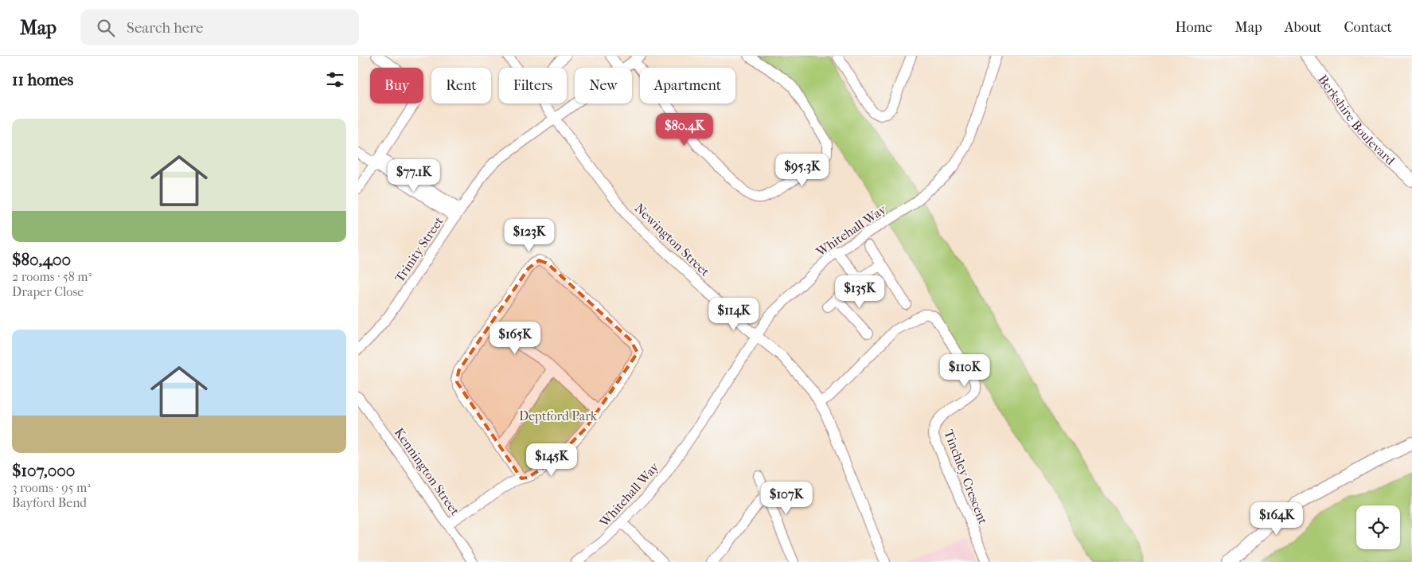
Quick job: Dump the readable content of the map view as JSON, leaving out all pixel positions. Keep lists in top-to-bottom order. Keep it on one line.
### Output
{"streets":{"street":["Berkshire Boulevard","Whitehall Way","Newington Street","Trinity Street","Kennington Street","Tinchley Crescent"]},"crossings":[["Whitehall Way","Newington Street"],["Newington Street","Trinity Street"],["Newington Street","Tinchley Crescent"]],"parks":["Deptford Park"],"page":{"header":"Map","search":"Search here","nav":["Home","Map","About","Contact"],"heading":"11 homes","chip":["Buy","Rent","Filters","New","Apartment"],"list":[{"name":"$80,400","note":"2 rooms · 58 m² · Draper Close"},{"name":"$107,000","note":"3 rooms · 95 m² · Bayford Bend"}],"price":["$80.4K","$95.3K","$77.1K","$123K","$135K","$114K","$165K","$110K","$145K","$107K","$164K"]}}
